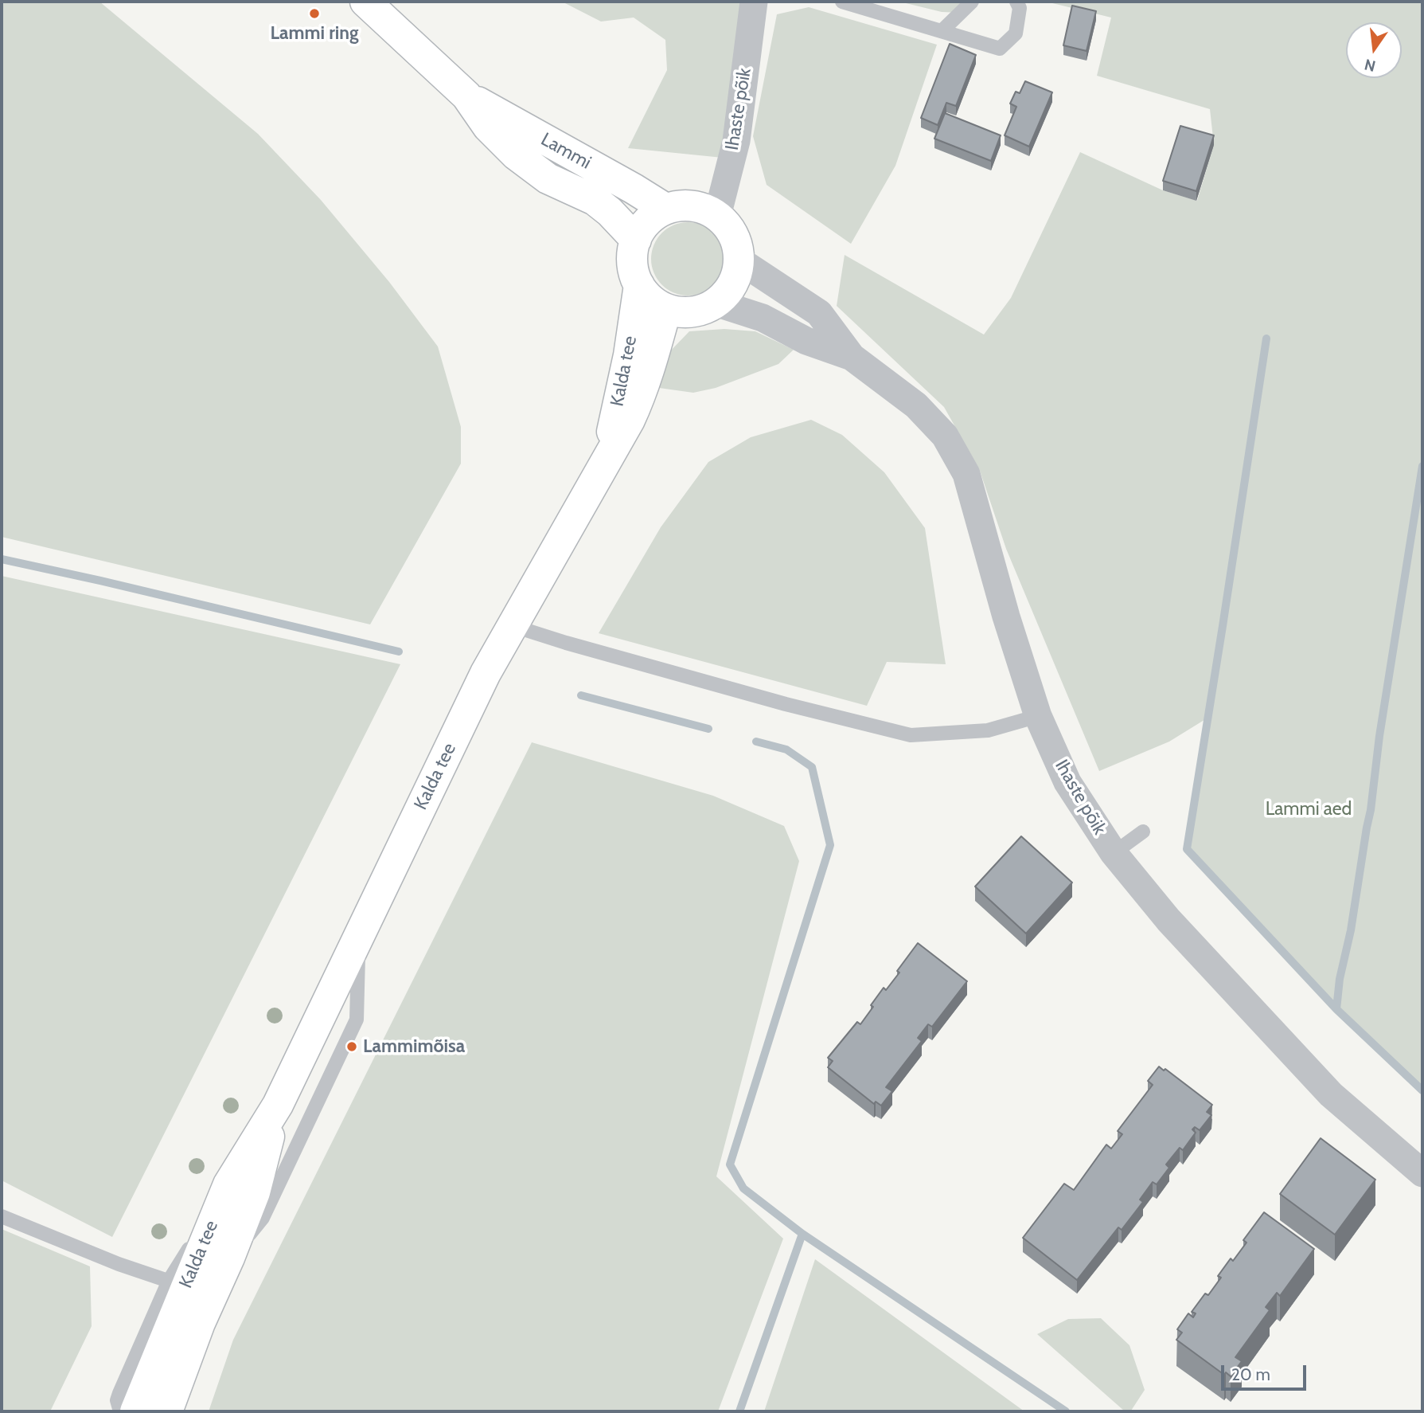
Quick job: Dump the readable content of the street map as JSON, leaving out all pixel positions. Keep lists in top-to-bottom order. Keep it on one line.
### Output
{"streets":{"street":["Ihaste põik","Lammi","Kalda tee"]},"crossings":[["Ihaste põik","Lammi"],["Ihaste põik","Kalda tee"],["Lammi","Kalda tee"]],"parks":["Lammi aed"],"places":["Lammi ring","Lammimõisa"],"scale_bar":"20 m","north":"bottom"}
